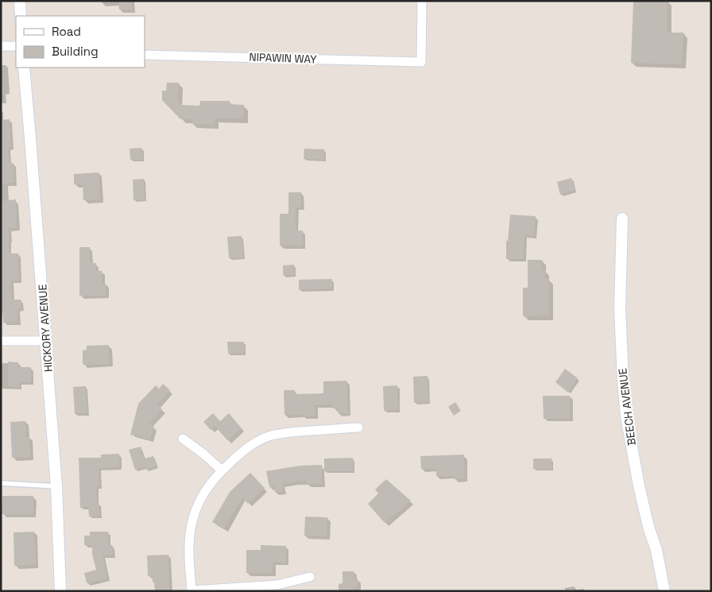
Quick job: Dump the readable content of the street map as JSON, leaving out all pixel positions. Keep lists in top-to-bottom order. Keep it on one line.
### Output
{"streets":{"street":["NIPAWIN WAY","HICKORY AVENUE","BEECH AVENUE"]},"legend":["Road","Building"]}
